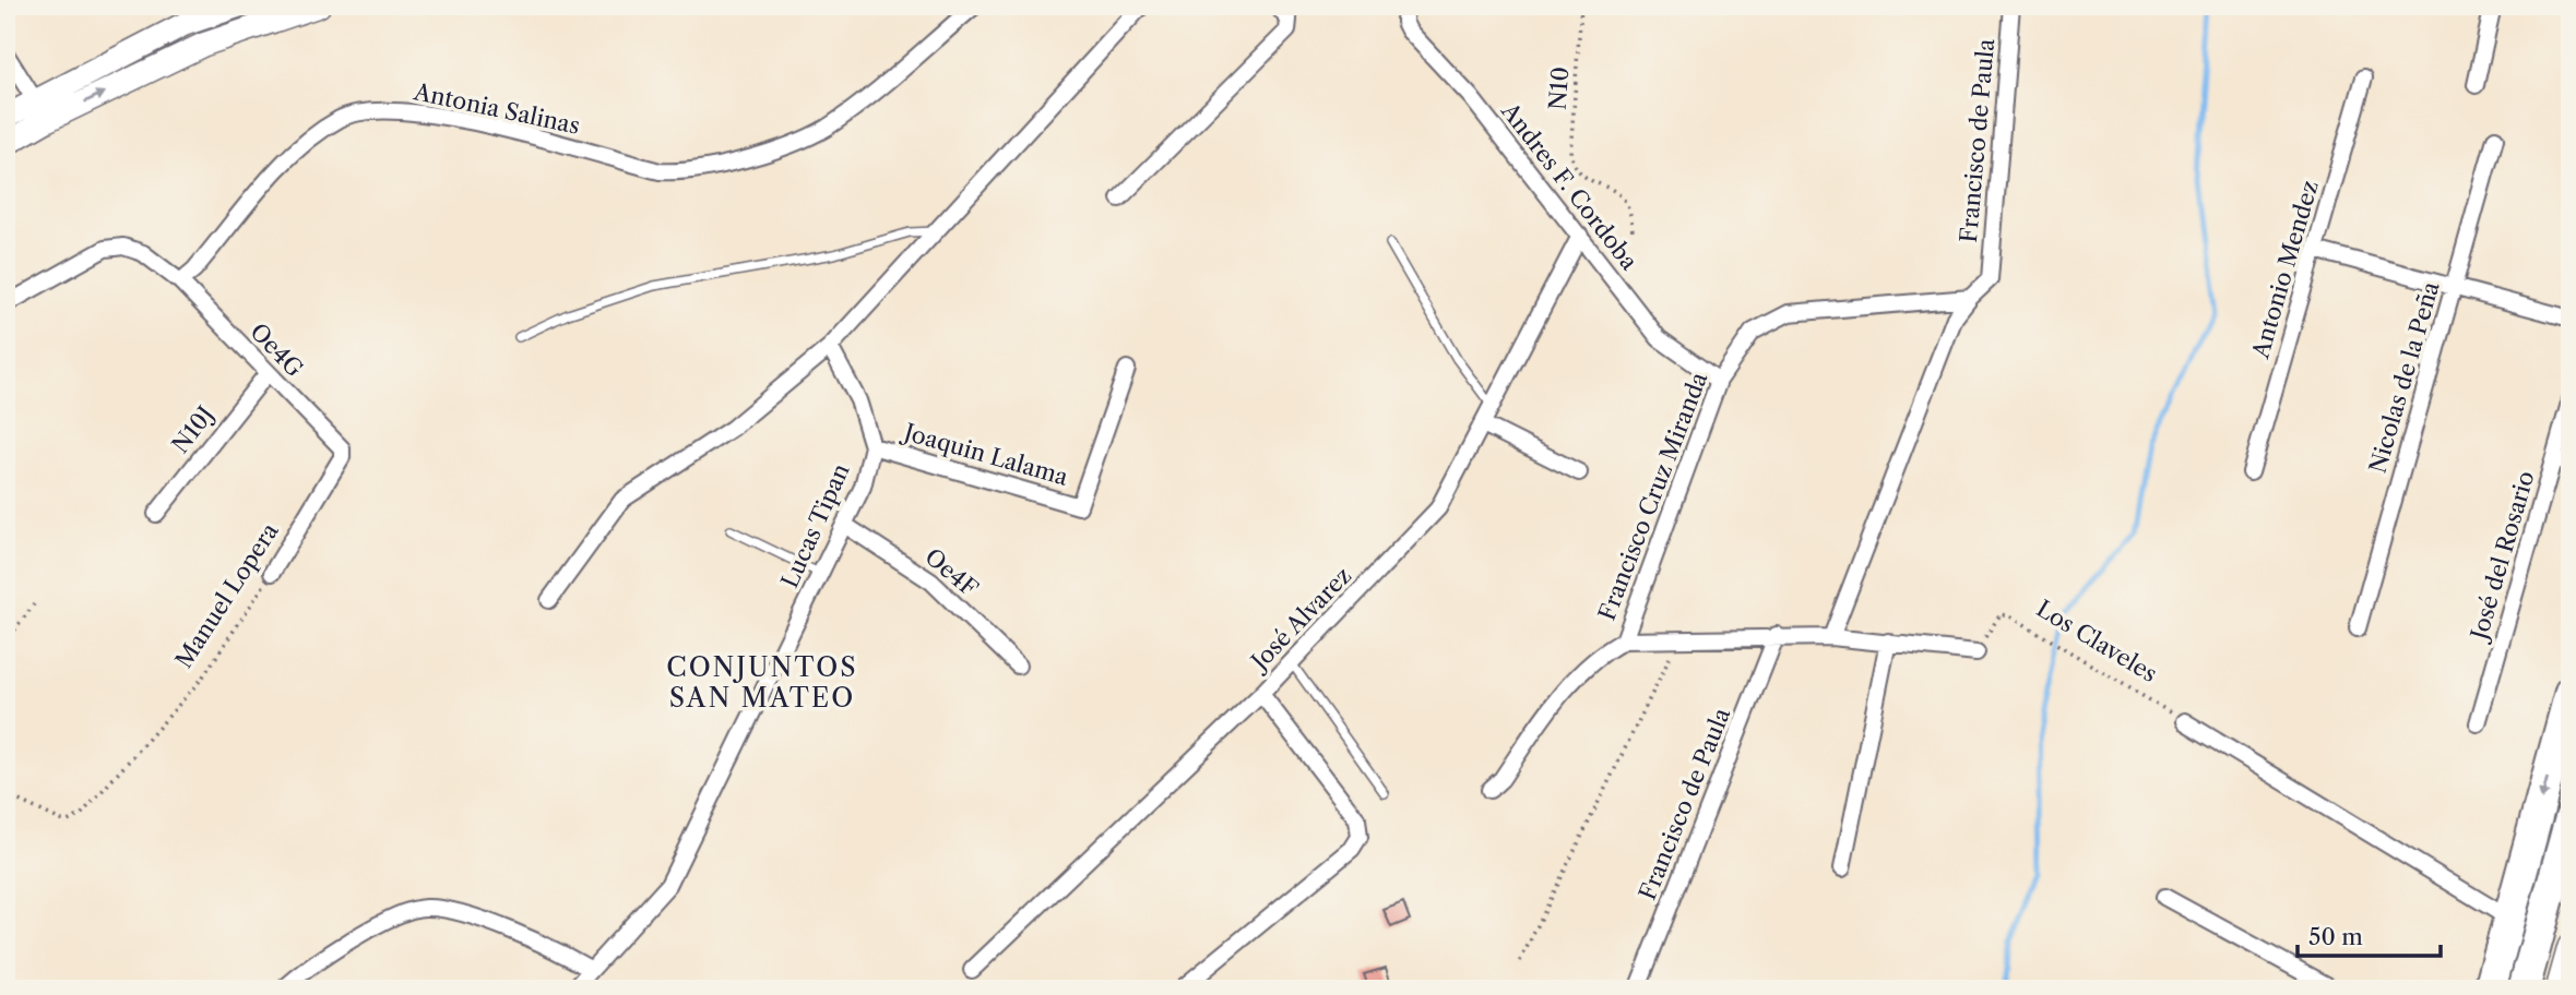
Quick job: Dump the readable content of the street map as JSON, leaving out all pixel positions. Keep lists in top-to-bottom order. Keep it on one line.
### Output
{"streets":{"street":["Antonia Salinas","Francisco de Paula","Andres F. Cordoba","Antonio Mendez","Oe4G","Nicolas de la Peña","N10J","Joaquin Lalama","Francisco Cruz Miranda","Lucas Tipan","José del Rosario","Oe4F","Manuel Lopera","José Alvarez"],"path":["N10","Los Claveles"]},"crossings":[["Antonia Salinas","Oe4G"],["Francisco de Paula","Francisco Cruz Miranda"],["Andres F. Cordoba","Francisco Cruz Miranda"],["Andres F. Cordoba","José Alvarez"],["Oe4G","N10J"],["Oe4G","Manuel Lopera"],["Joaquin Lalama","Lucas Tipan"],["Lucas Tipan","Oe4F"]],"districts":["CONJUNTOS SAN MATEO"],"scale_bar":"50 m"}
